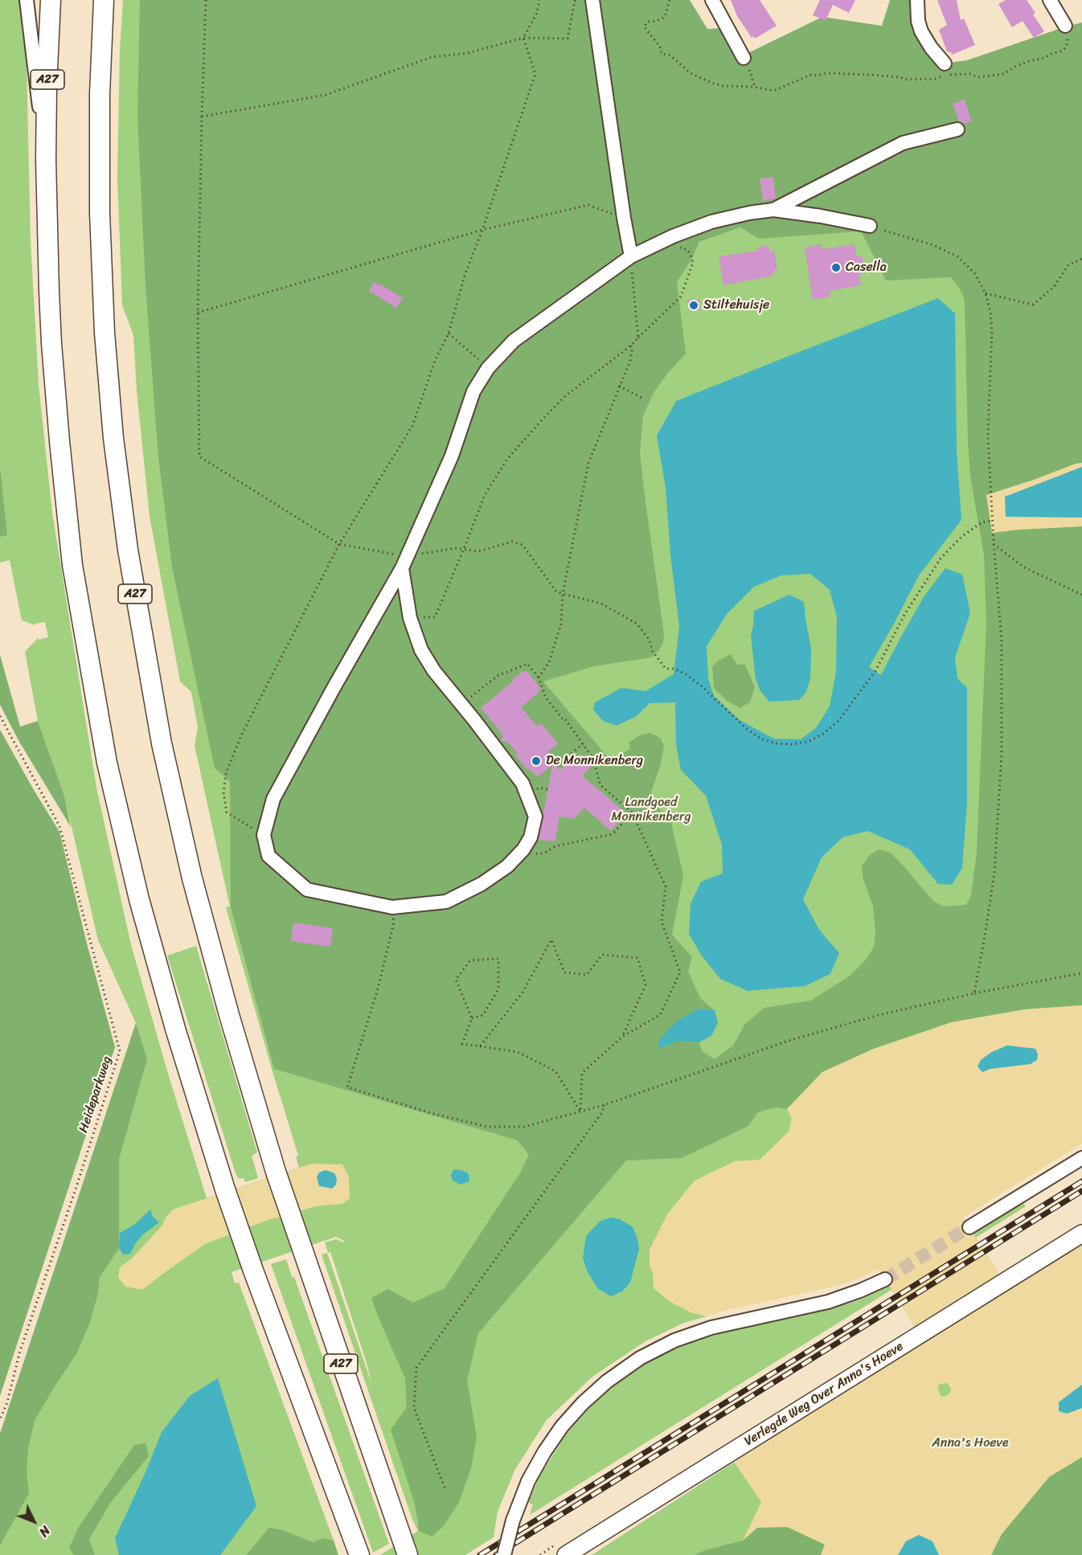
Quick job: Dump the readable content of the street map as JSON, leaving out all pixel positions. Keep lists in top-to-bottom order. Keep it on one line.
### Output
{"streets":{"highway":["A27"],"main road":["Verlegde Weg Over Anna's Hoeve"],"path":["Heideparkweg"]},"parks":["Landgoed Monnikenberg","Anna's Hoeve"],"places":["Casella","Stiltehuisje","De Monnikenberg"],"north":"bottom right"}
